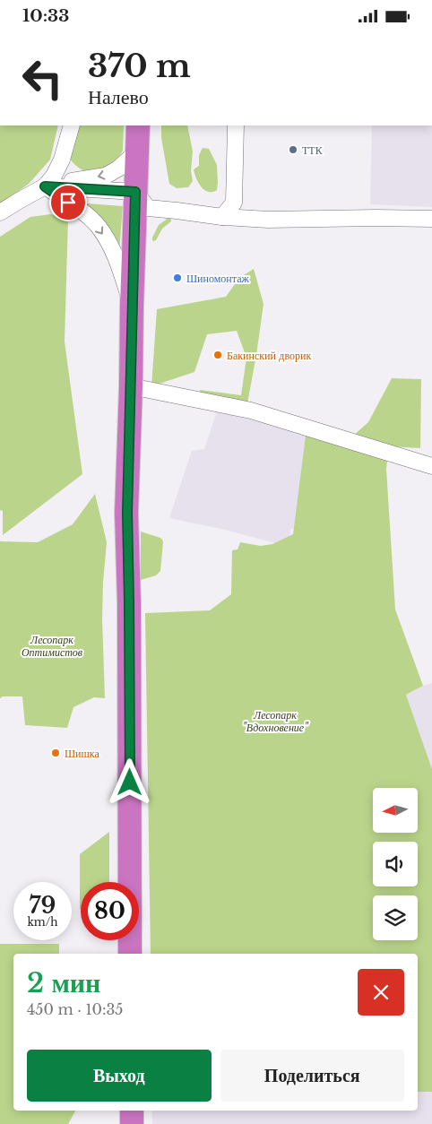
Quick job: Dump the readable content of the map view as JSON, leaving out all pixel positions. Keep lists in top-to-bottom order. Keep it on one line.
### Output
{"parks":["Лесопарк Оптимистов","Лесопарк \"Вдохновение\""],"places":["ТТК","Шиномонтаж","Бакинский дворик","Шишка"],"north":"left","page":{"status":"10:33","turn":["370 m","Налево"],"speed":"79 km/h","limit":"80","heading":["2 мин","450 m · 10:35"],"buttons":["Выход","Поделиться"]}}
